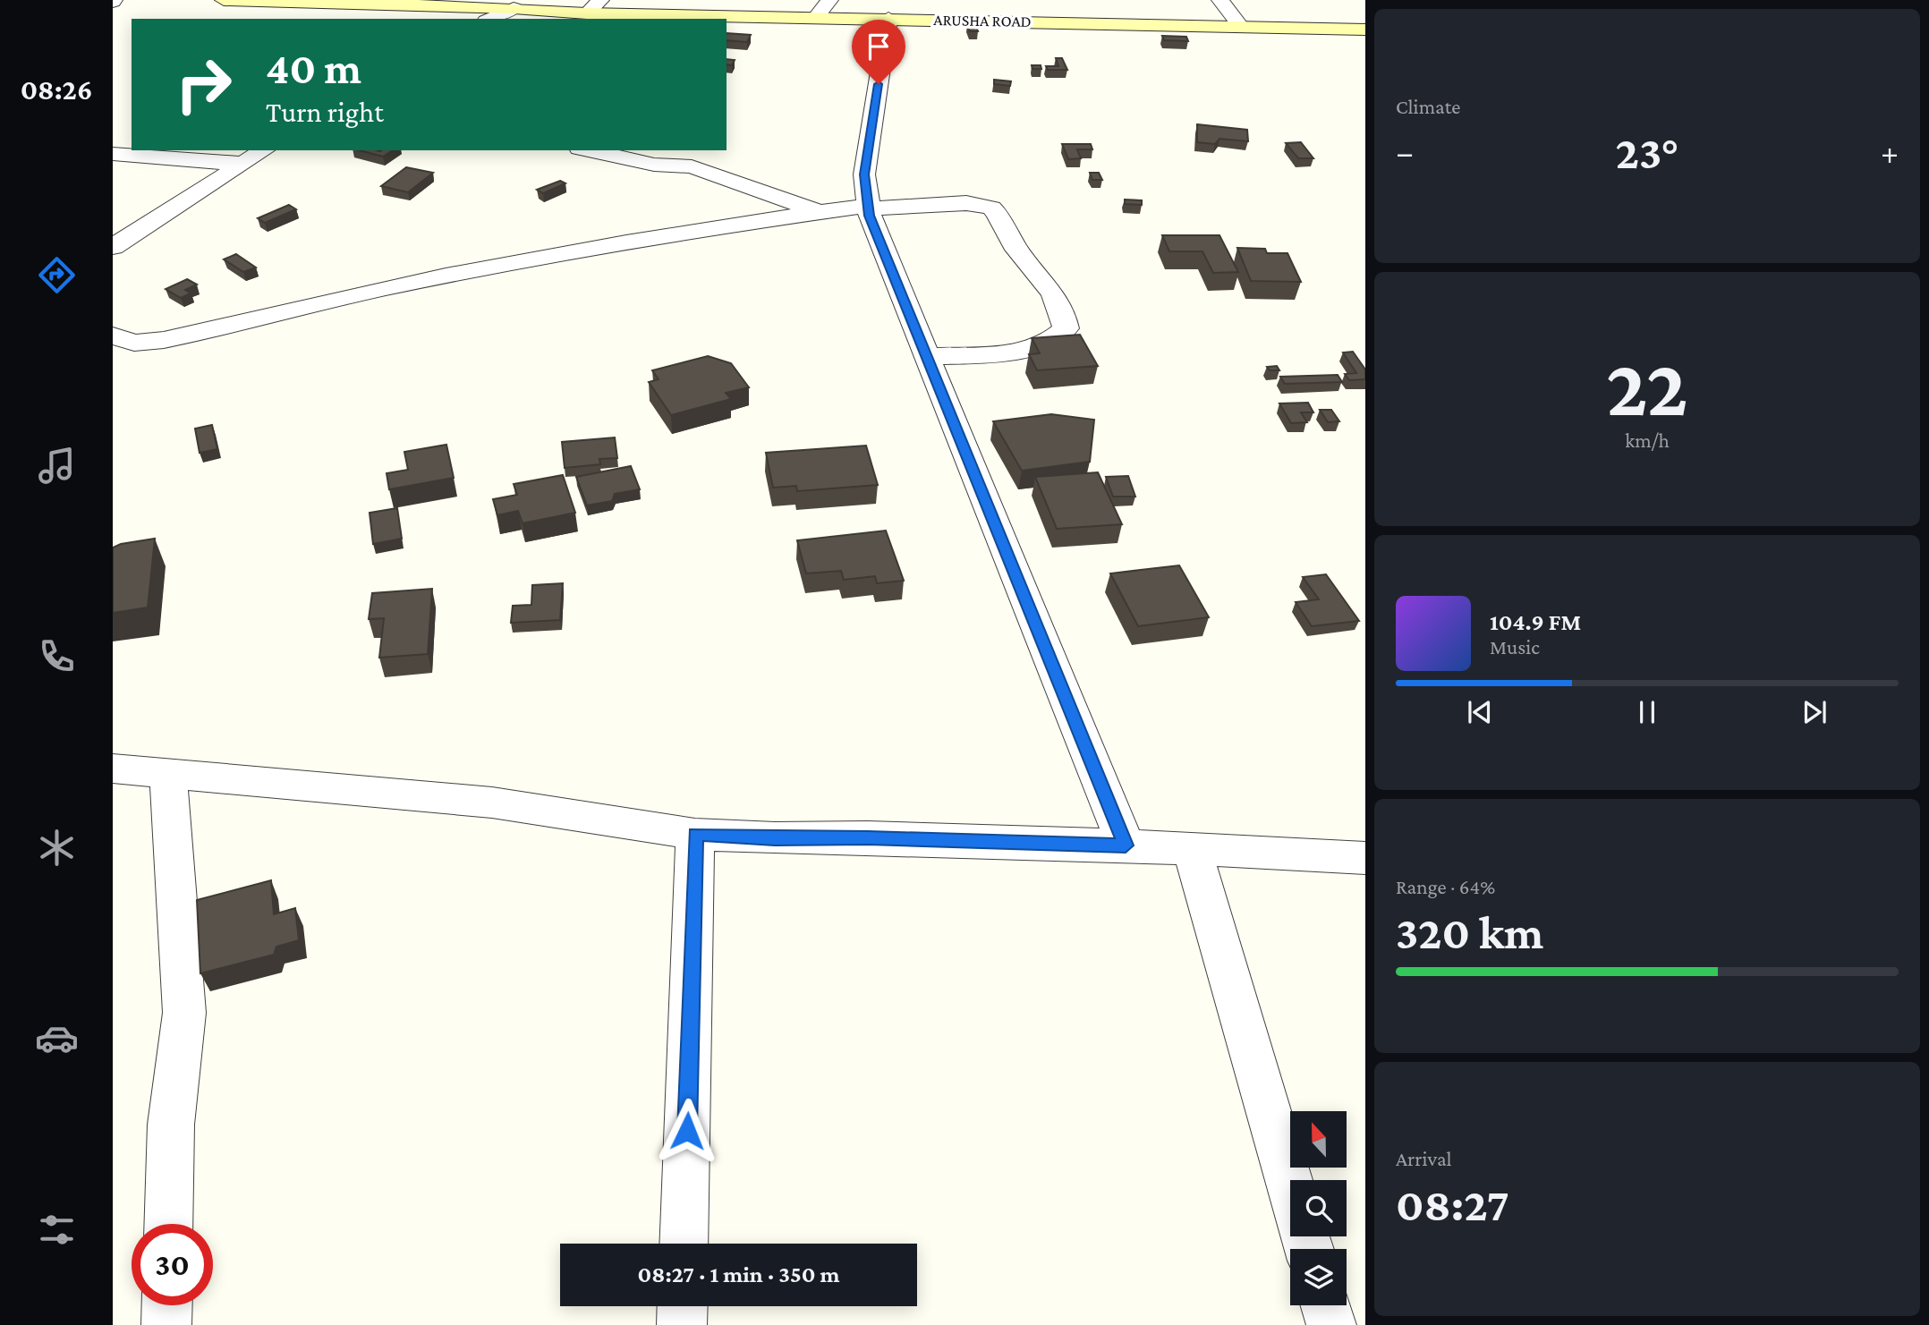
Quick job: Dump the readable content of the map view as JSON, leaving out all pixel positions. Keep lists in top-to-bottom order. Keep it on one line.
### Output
{"streets":{"main road":["ARUSHA ROAD"]},"north":"top","page":{"tabs":"08:26","tile":["Climate",["22","km/h"],["Range · 64%","320 km"],["Arrival","08:27"]],"turn":["40 m","Turn right"],"heat":["−","23°","+"],"song":["104.9 FM","Music"],"limit":"30","trip":"08:27 · 1 min · 350 m"}}
